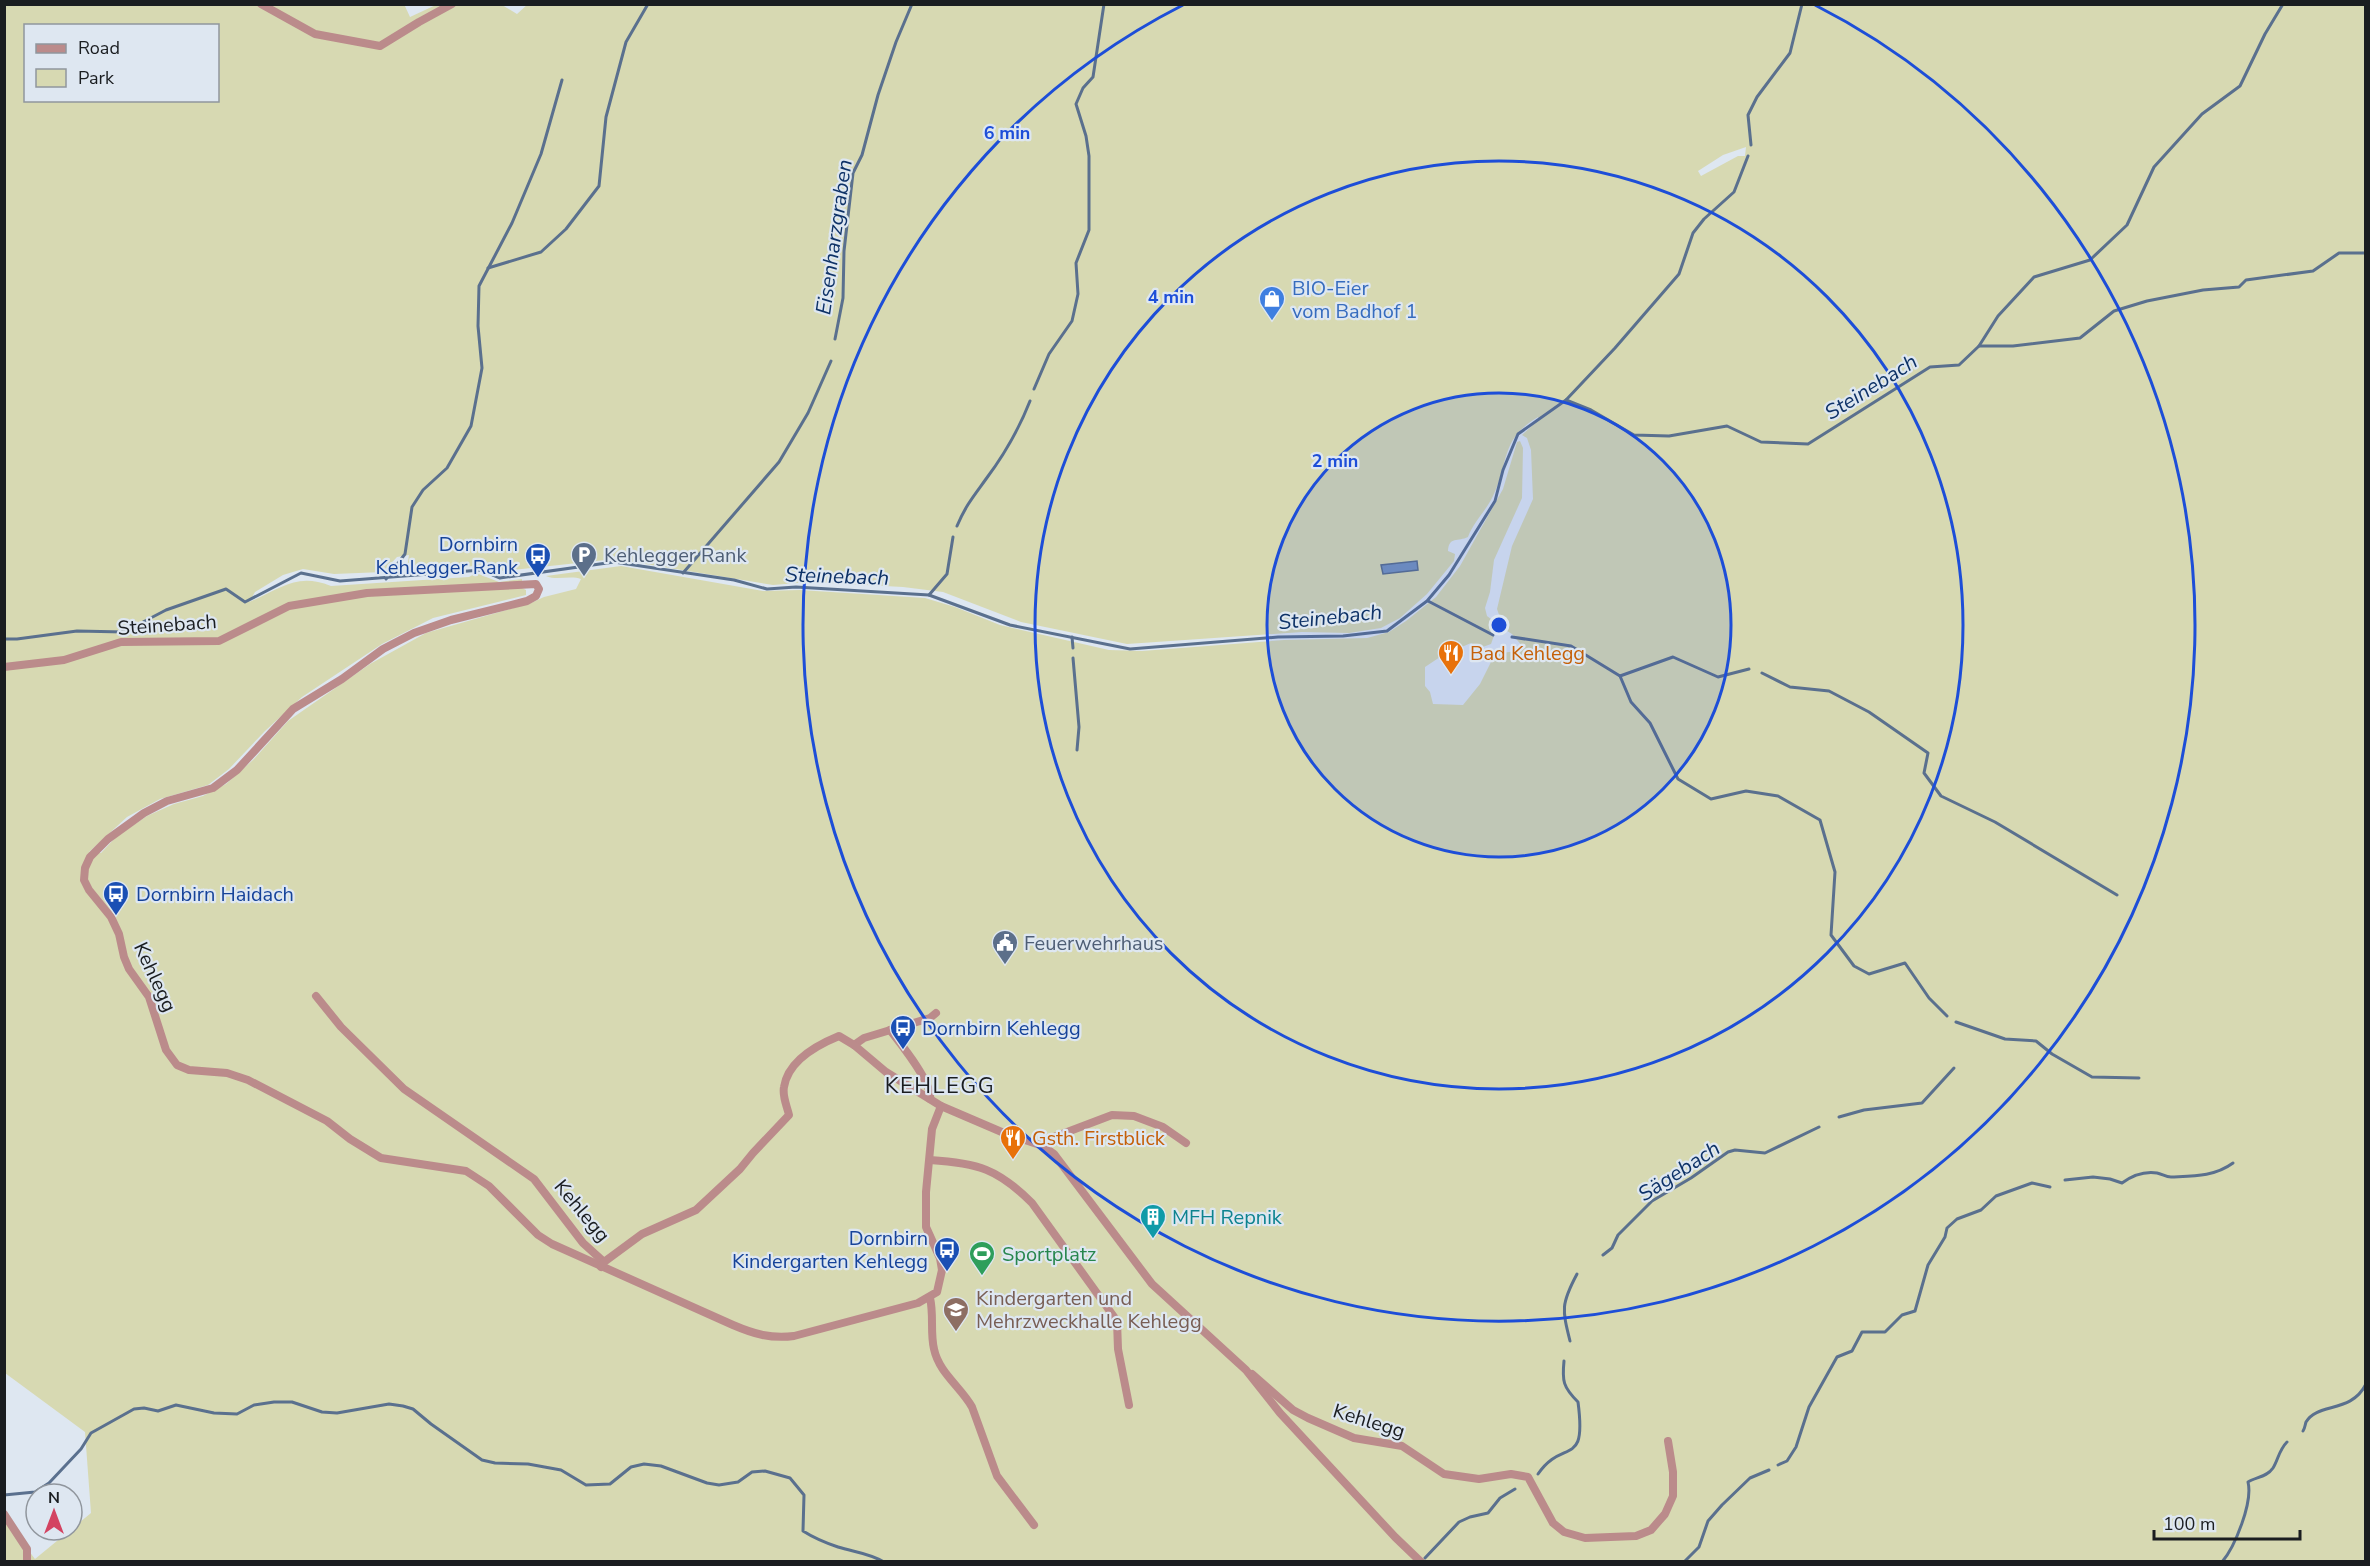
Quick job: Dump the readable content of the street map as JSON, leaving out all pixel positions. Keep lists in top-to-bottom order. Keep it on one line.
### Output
{"streets":{"street":["Steinebach","Kehlegg"]},"crossings":[["Steinebach","Kehlegg"]],"districts":["KEHLEGG"],"water":["Eisenharzgraben","Steinebach","Sägebach"],"places":{"shop":["BIO-Eier vom Badhof 1"],"parking":["Kehlegger Rank"],"bus stop":["Dornbirn Kehlegger Rank","Dornbirn Haidach","Dornbirn Kehlegg","Dornbirn Kindergarten Kehlegg"],"restaurant":["Bad Kehlegg","Gsth. Firstblick"],"public building":["Feuerwehrhaus"],"building":["MFH Repnik"],"sports":["Sportplatz"],"school or university":["Kindergarten und Mehrzweckhalle Kehlegg"]},"legend":["Road","Park"],"scale_bar":"100 m","north":"top","rings":["6 min","4 min","2 min"]}
